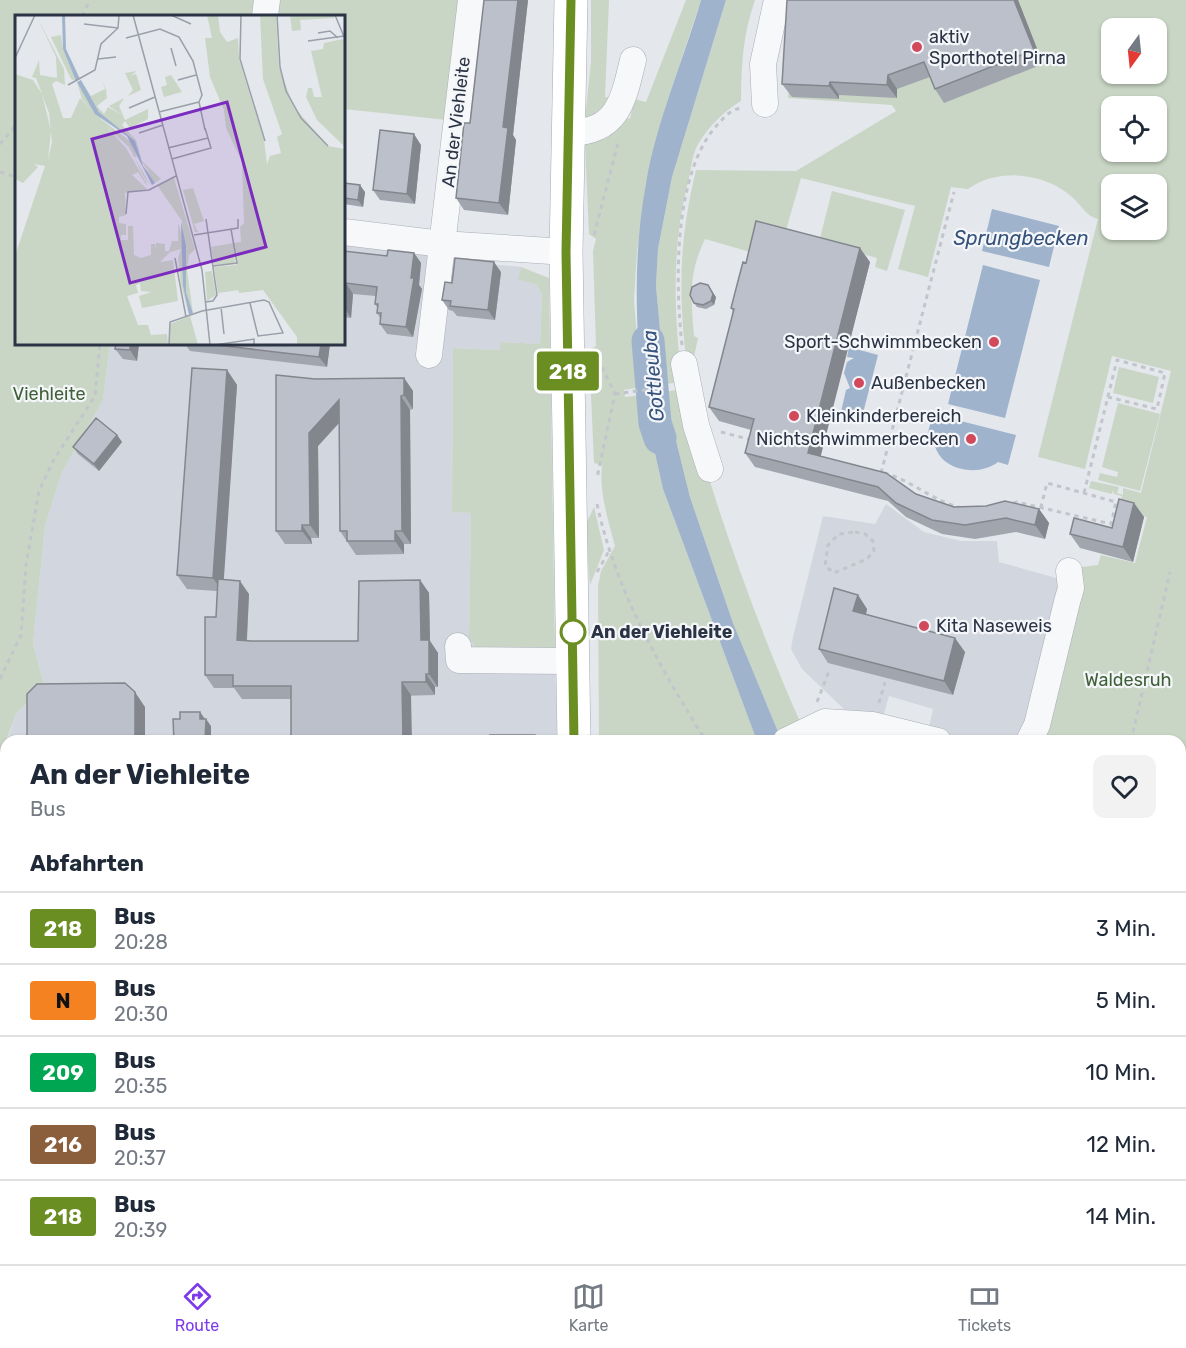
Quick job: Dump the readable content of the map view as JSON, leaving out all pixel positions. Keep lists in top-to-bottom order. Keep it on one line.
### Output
{"streets":{"street":["An der Viehleite"]},"water":["Sprungbecken","Gottleuba"],"parks":["Viehleite","Waldesruh"],"places":["aktiv Sporthotel Pirna","Sport-Schwimmbecken","Außenbecken","Kleinkinderbereich","Nichtschwimmerbecken","Kita Naseweis","An der Viehleite"],"lines":["bus line 218"],"north":"bottom","page":{"on_map":"218","heading":[["An der Viehleite","Bus"],"Abfahrten"],"list":[{"mark":"218","name":"Bus","note":"20:28","value":"3 Min."},{"mark":"N","name":"Bus","note":"20:30","value":"5 Min."},{"mark":"209","name":"Bus","note":"20:35","value":"10 Min."},{"mark":"216","name":"Bus","note":"20:37","value":"12 Min."},{"mark":"218","name":"Bus","note":"20:39","value":"14 Min."}],"tabs":["Route","Karte","Tickets"]}}
